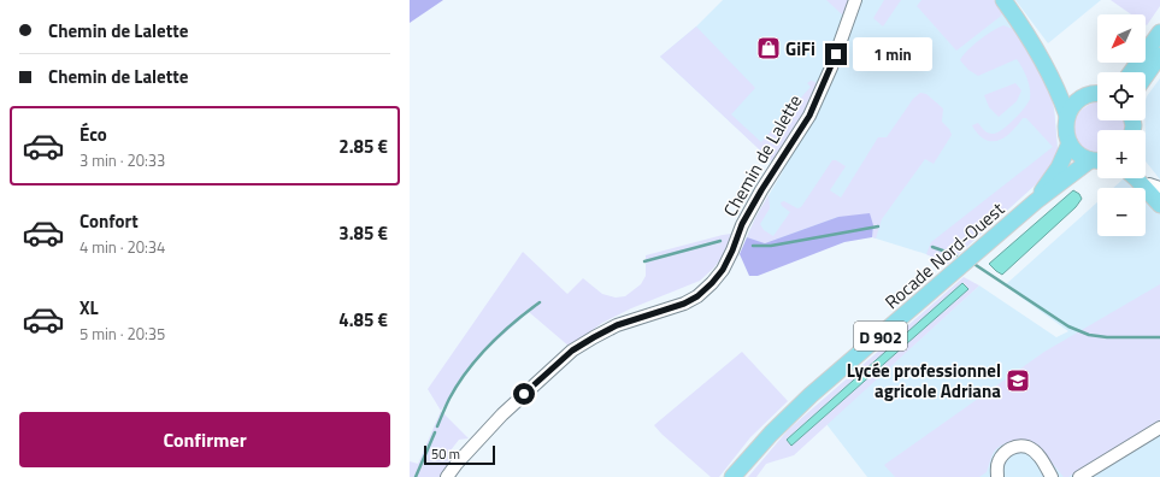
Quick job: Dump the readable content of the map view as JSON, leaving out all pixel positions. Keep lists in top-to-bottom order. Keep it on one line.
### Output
{"streets":{"main road":["Rocade Nord-Ouest","D 902"],"street":["Chemin de Lalette"]},"places":{"shop":["GiFi"],"school or university":["Lycée professionnel agricole Adriana"]},"scale_bar":"50 m","north":"bottom left","page":{"banner":["Chemin de Lalette","Chemin de Lalette"],"map_buttons":["+","−"],"bubble":"1 min","list":[{"name":"Éco","note":"3 min · 20:33","value":"2.85 €"},{"name":"Confort","note":"4 min · 20:34","value":"3.85 €"},{"name":"XL","note":"5 min · 20:35","value":"4.85 €"}],"buttons":"Confirmer","scale":"50 m"}}
